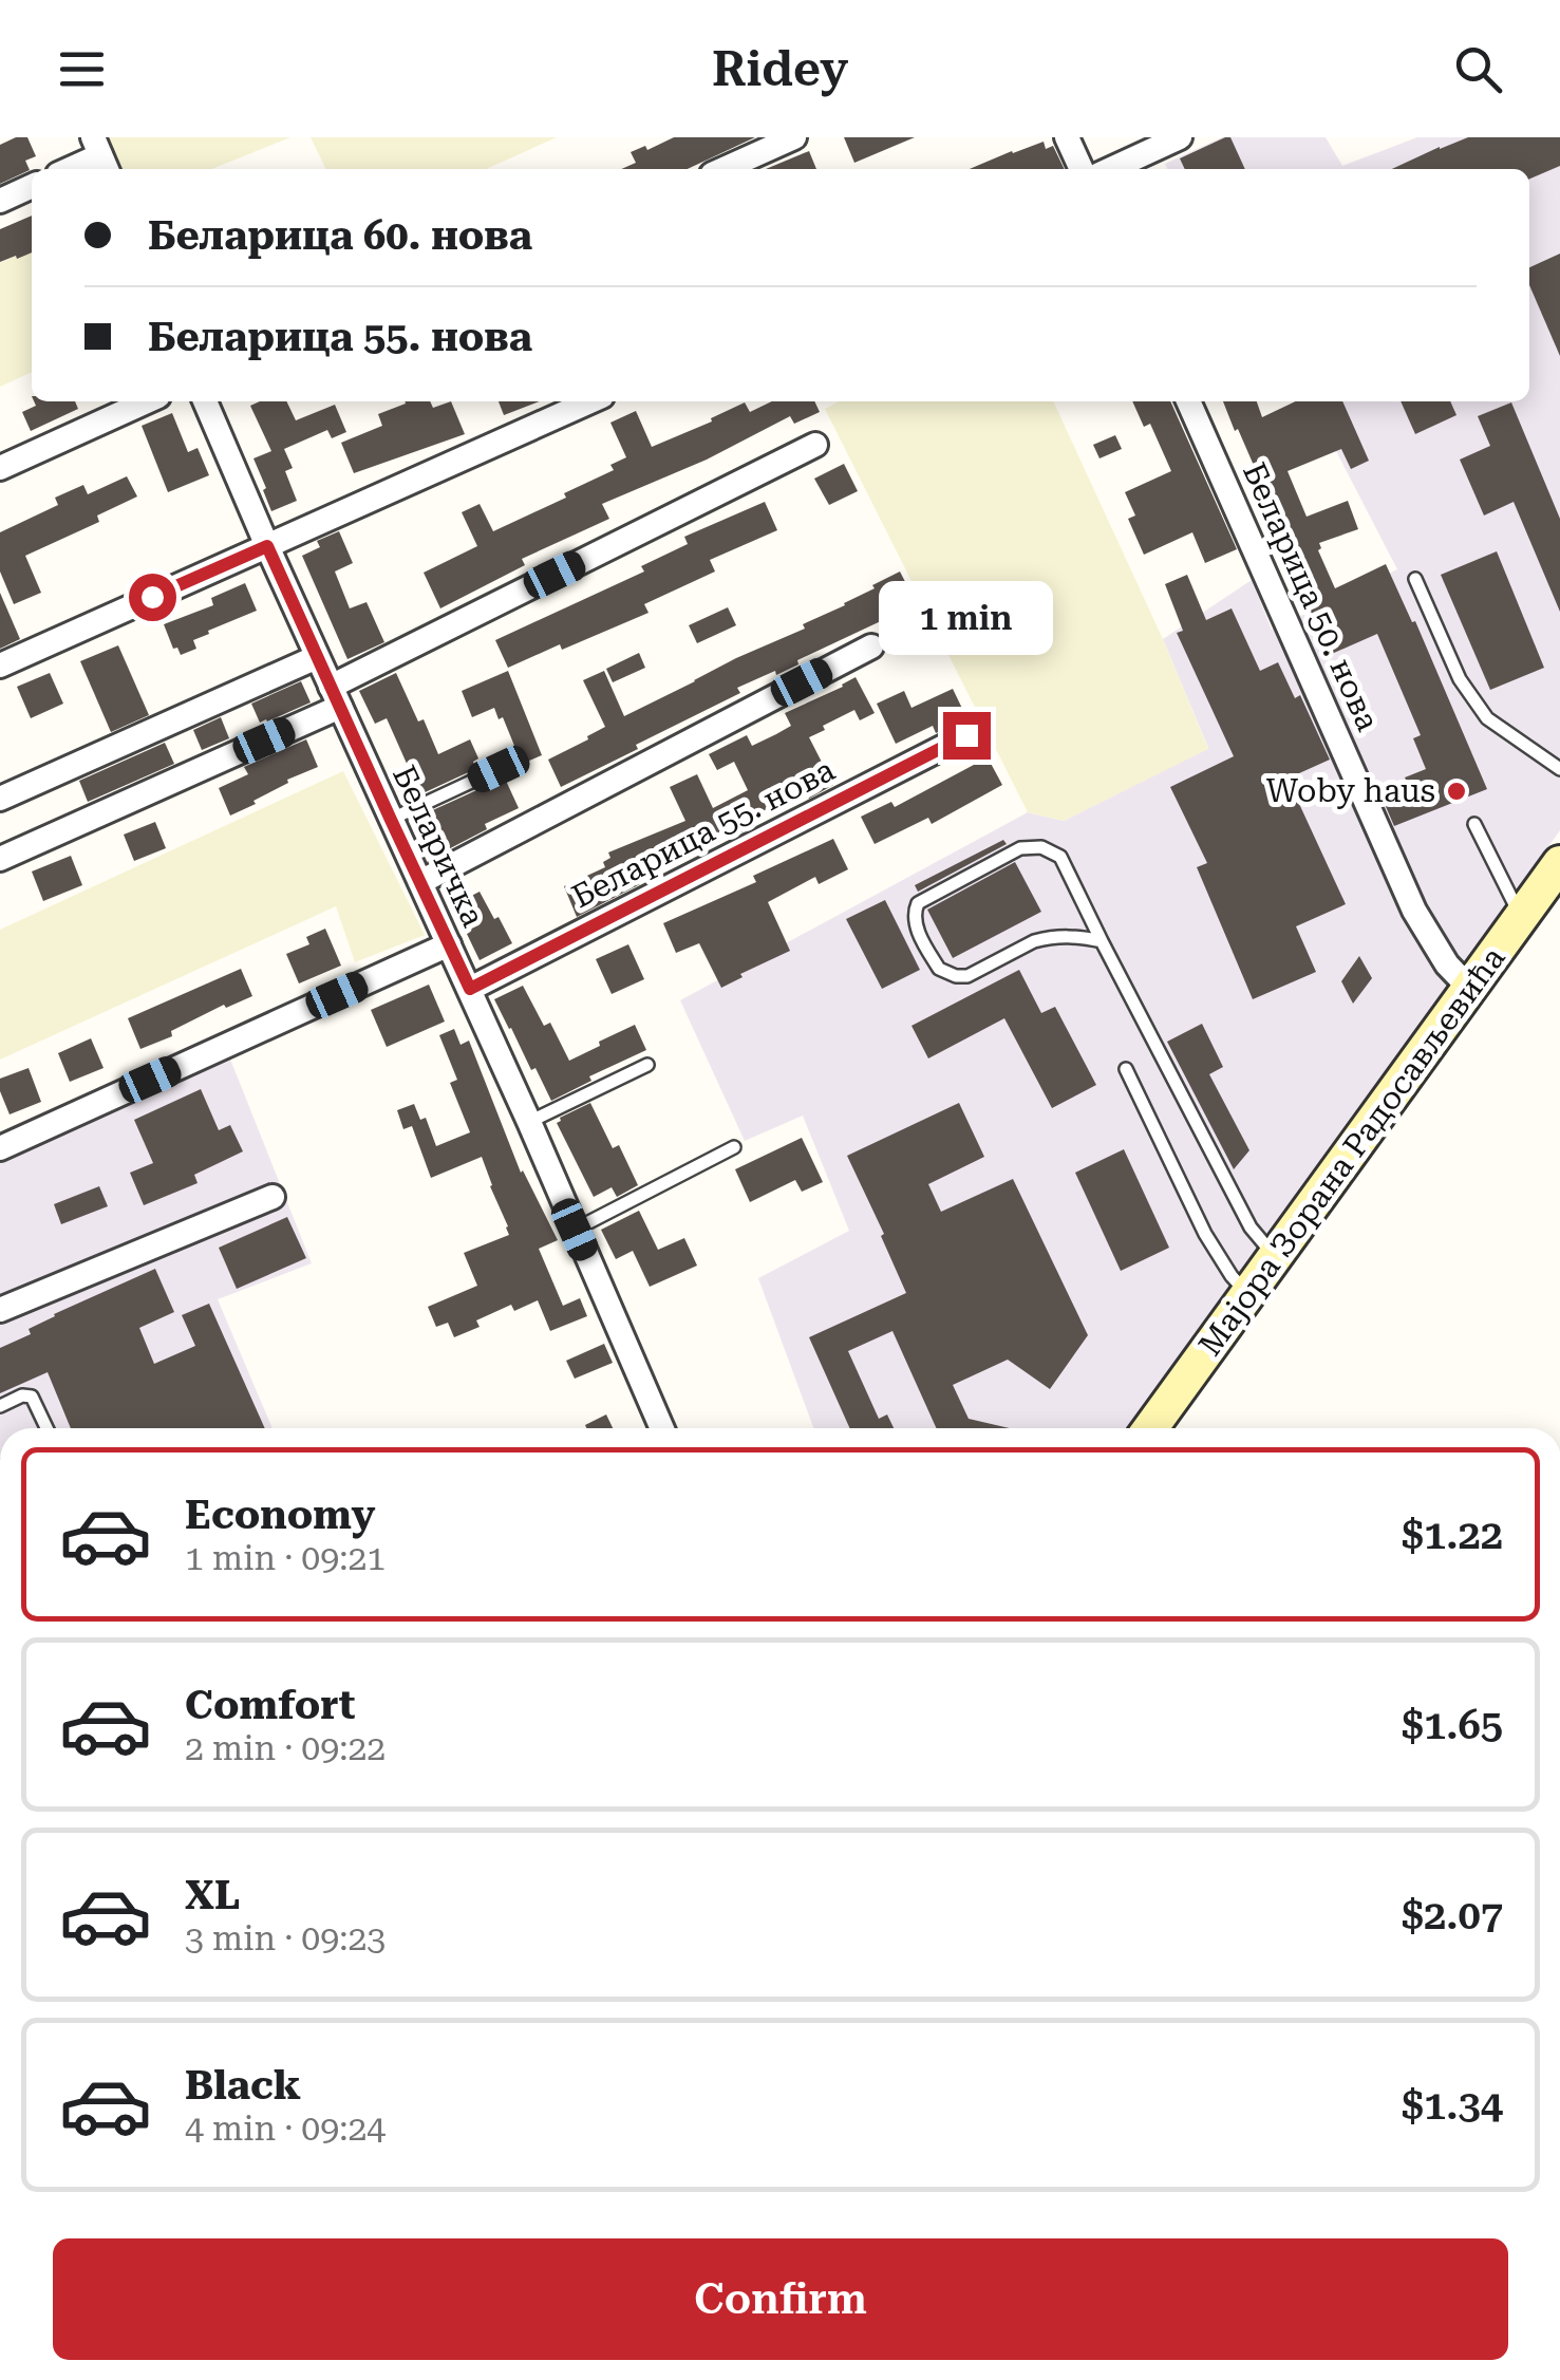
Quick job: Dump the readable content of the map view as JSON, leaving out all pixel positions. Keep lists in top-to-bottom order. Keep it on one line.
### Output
{"streets":{"main road":["Мајора Зорана Радосављевића"],"street":["Беларица 50. нова","Беларица 55. нова","Беларичка"]},"crossings":[["Беларица 50. нова","Мајора Зорана Радосављевића"],["Беларица 55. нова","Беларичка"]],"places":["Woby haus"],"page":{"header":"Ridey","banner":["Беларица 60. нова","Беларица 55. нова"],"bubble":"1 min","list":[{"name":"Economy","note":"1 min · 09:21","value":"$1.22"},{"name":"Comfort","note":"2 min · 09:22","value":"$1.65"},{"name":"XL","note":"3 min · 09:23","value":"$2.07"},{"name":"Black","note":"4 min · 09:24","value":"$1.34"}],"buttons":"Confirm"}}
